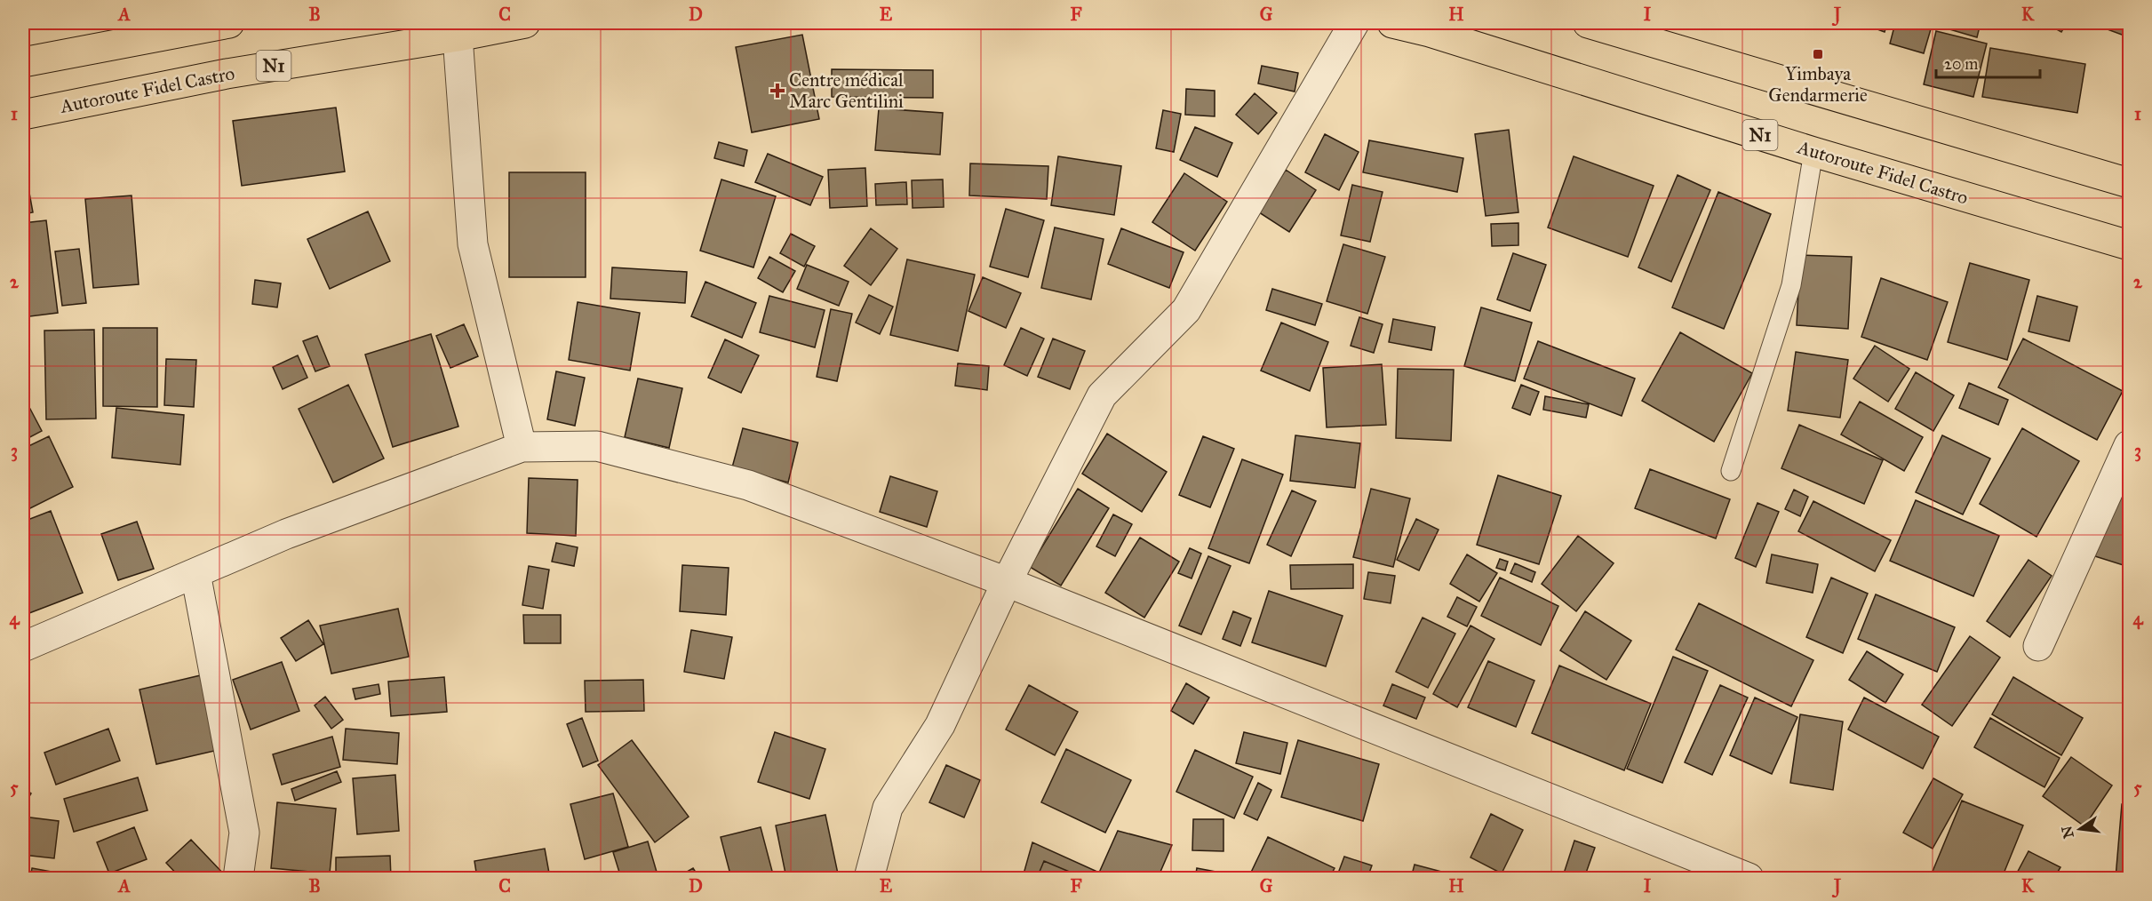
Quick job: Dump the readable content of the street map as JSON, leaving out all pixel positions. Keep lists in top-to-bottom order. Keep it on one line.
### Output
{"streets":{"highway":["N1","Autoroute Fidel Castro"]},"places":{"transit":["Yimbaya Gendarmerie"],"health":["Centre médical Marc Gentilini"]},"scale_bar":"20 m","north":"left","grid":{"columns":["A","B","C","D","E","F","G","H","I","J","K"],"rows":["1","2","3","4","5"]}}
